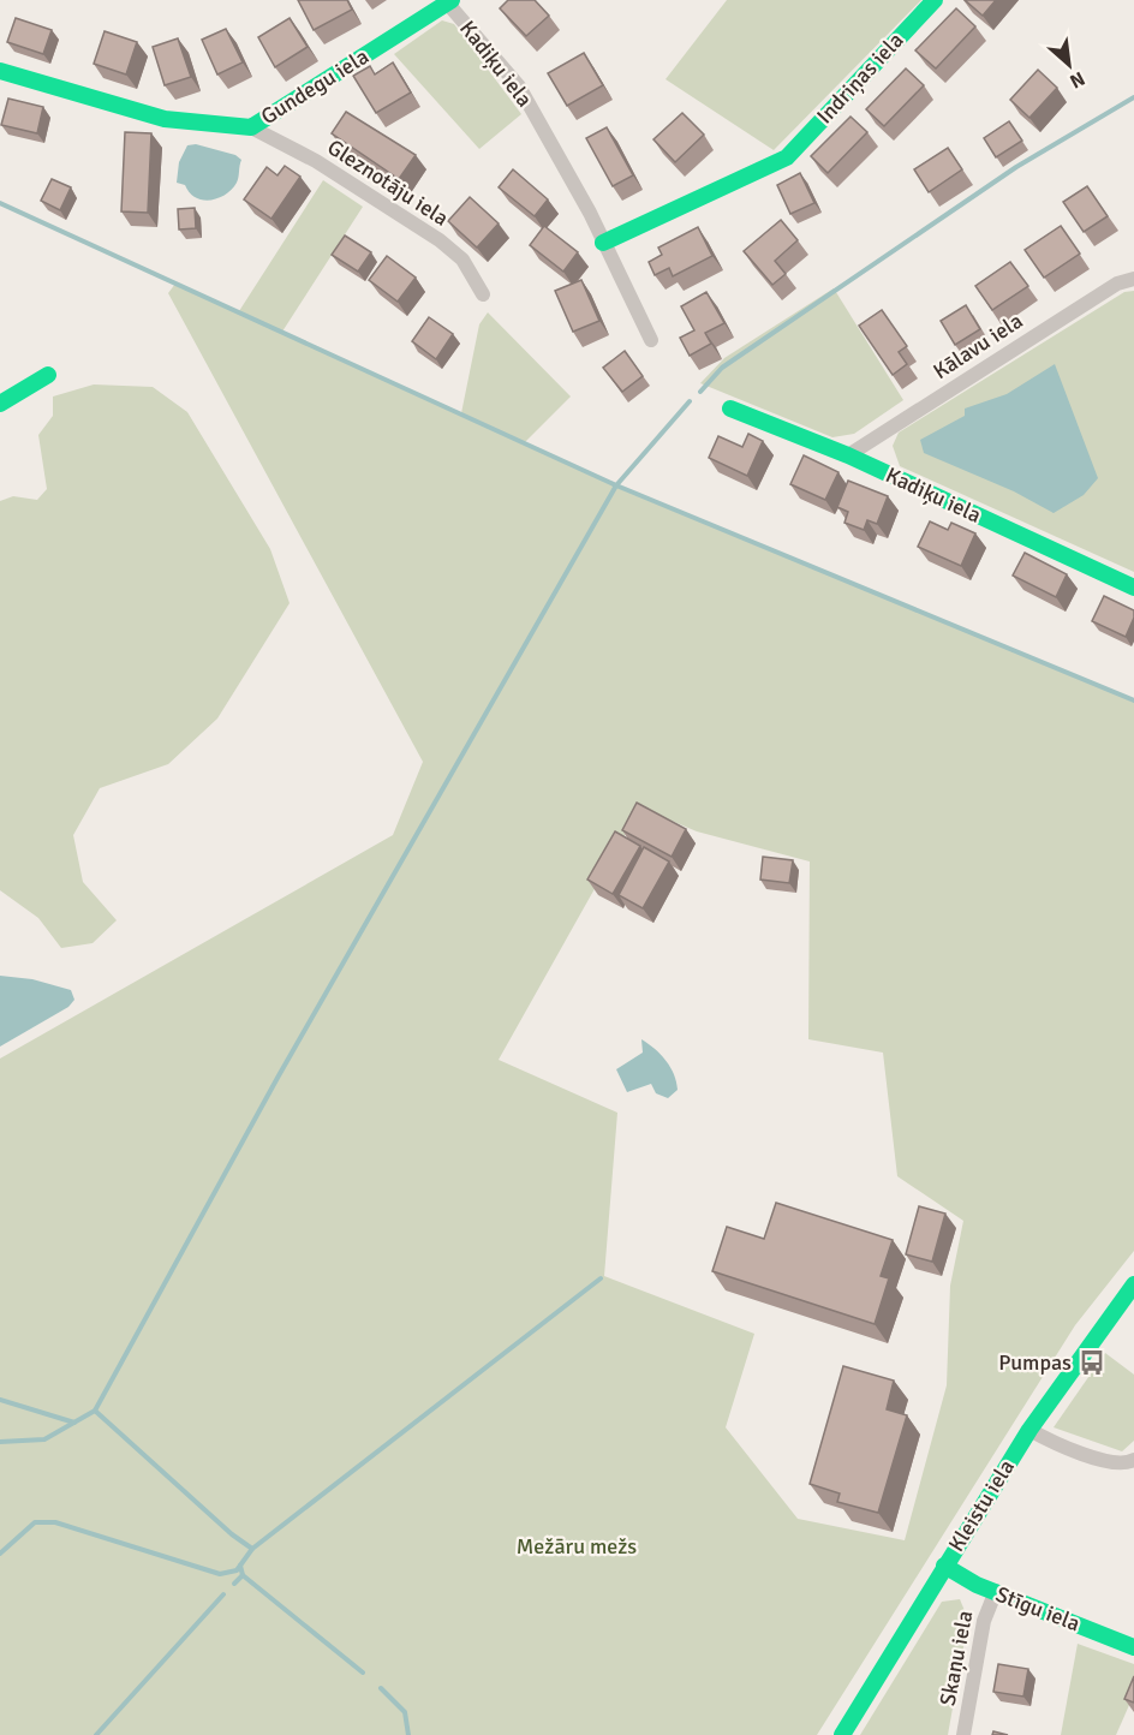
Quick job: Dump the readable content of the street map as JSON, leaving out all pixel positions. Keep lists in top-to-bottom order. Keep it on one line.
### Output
{"streets":{"street":["Kadiķu iela","Indriņas iela","Gundegu iela","Gleznotāju iela","Kālavu iela","Kleistu iela","Stīgu iela","Skaņu iela"]},"crossings":[["Kadiķu iela","Indriņas iela"],["Kadiķu iela","Gundegu iela"],["Kadiķu iela","Kālavu iela"],["Gundegu iela","Gleznotāju iela"],["Kleistu iela","Stīgu iela"],["Stīgu iela","Skaņu iela"]],"parks":["Mežāru mežs"],"places":{"bus stop":["Pumpas"]},"north":"bottom right"}
